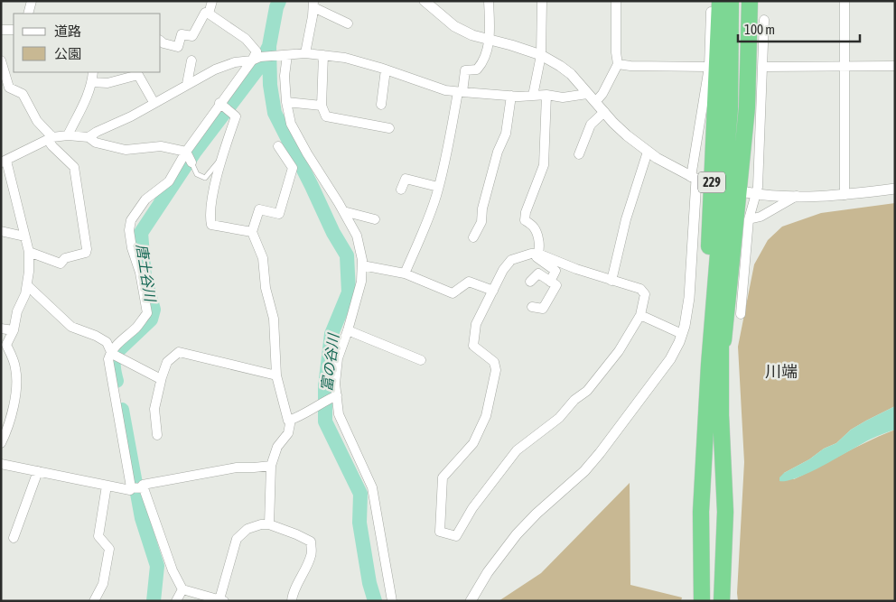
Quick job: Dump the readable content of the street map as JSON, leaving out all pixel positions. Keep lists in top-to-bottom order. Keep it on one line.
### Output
{"streets":{"highway":["229"]},"districts":["川端"],"water":["唐土谷川","富の谷川"],"legend":["道路","公園"],"scale_bar":"100 m"}
